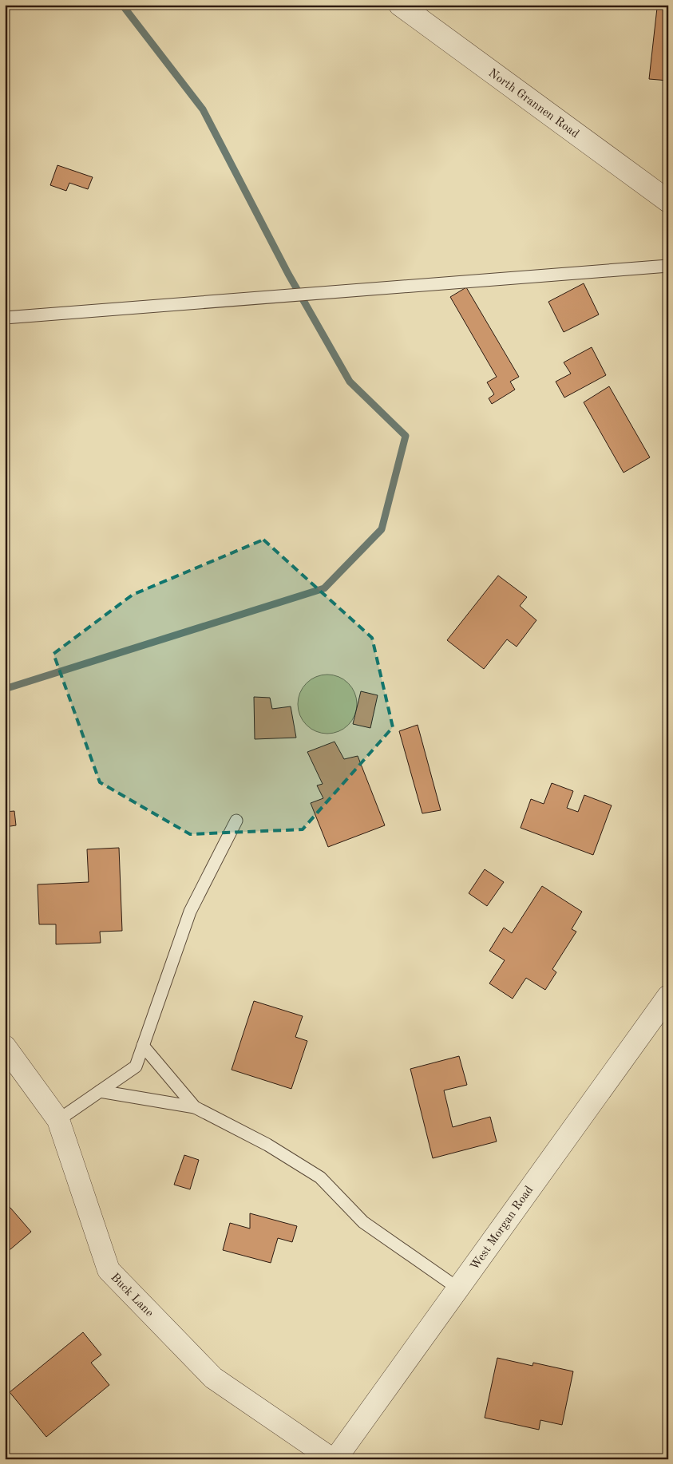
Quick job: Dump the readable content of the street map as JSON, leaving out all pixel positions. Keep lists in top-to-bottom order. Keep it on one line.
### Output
{"streets":{"street":["North Grannen Road","West Morgan Road","Buck Lane"]}}
